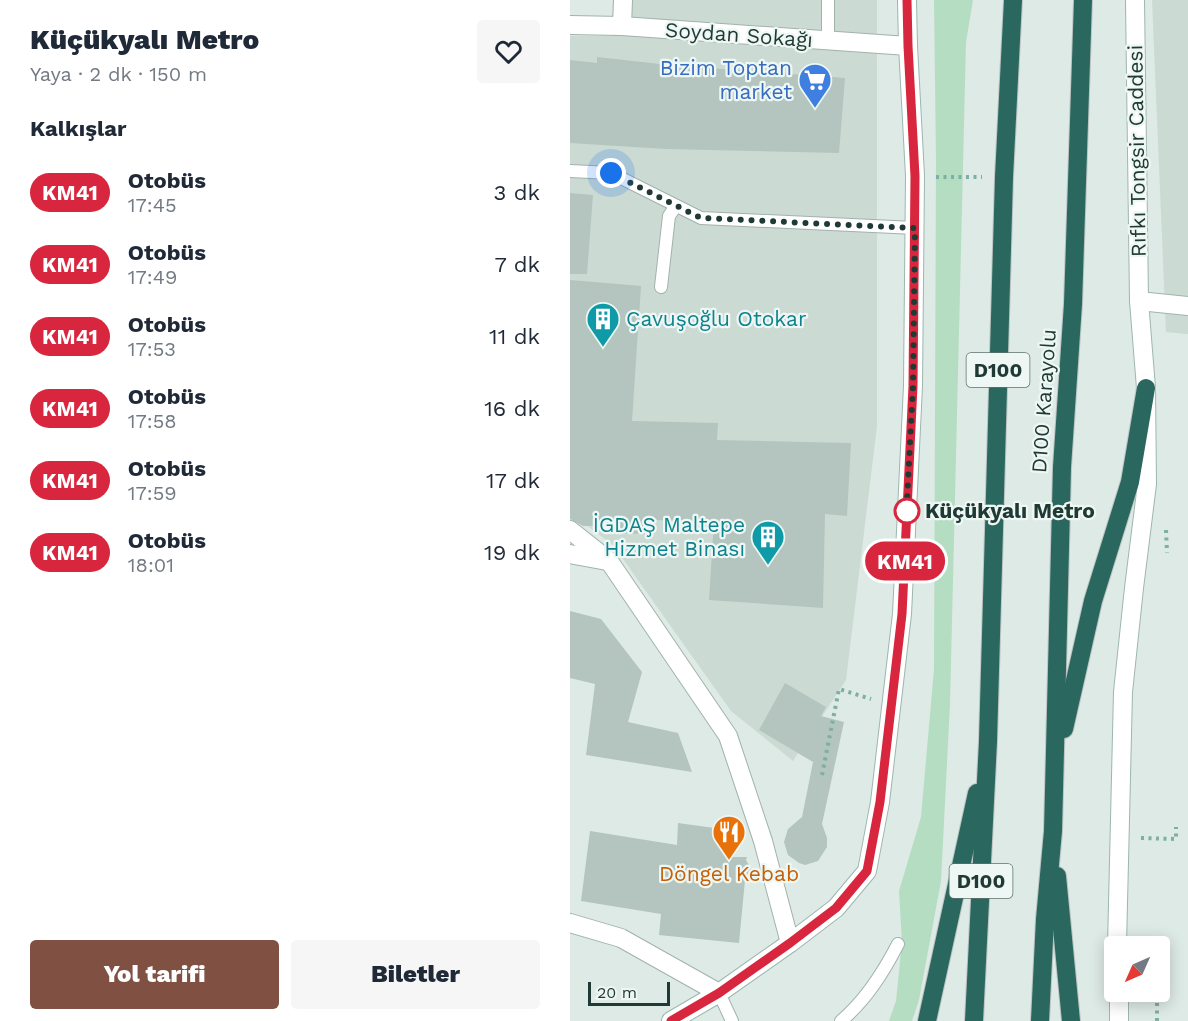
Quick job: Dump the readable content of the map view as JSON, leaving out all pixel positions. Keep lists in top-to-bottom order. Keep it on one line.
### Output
{"streets":{"highway":["D100","D100 Karayolu"],"main road":["Soydan Sokağı","Rıfkı Tongsir Caddesi"]},"places":{"supermarket":["Bizim Toptan market"],"building":["Çavuşoğlu Otokar","İGDAŞ Maltepe Hizmet Binası"],"other":["Küçükyalı Metro"],"restaurant":["Döngel Kebab"]},"lines":["bus line KM41"],"scale_bar":"20 m","north":"bottom left","page":{"heading":[["Küçükyalı Metro","Yaya · 2 dk · 150 m"],"Kalkışlar"],"on_map":"KM41","list":[{"mark":"KM41","name":"Otobüs","note":"17:45","value":"3 dk"},{"mark":"KM41","name":"Otobüs","note":"17:49","value":"7 dk"},{"mark":"KM41","name":"Otobüs","note":"17:53","value":"11 dk"},{"mark":"KM41","name":"Otobüs","note":"17:58","value":"16 dk"},{"mark":"KM41","name":"Otobüs","note":"17:59","value":"17 dk"},{"mark":"KM41","name":"Otobüs","note":"18:01","value":"19 dk"}],"buttons":["Yol tarifi","Biletler"],"scale":"20 m"}}
